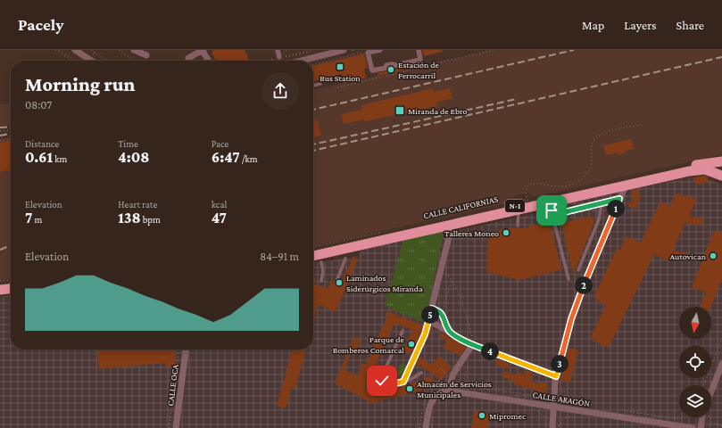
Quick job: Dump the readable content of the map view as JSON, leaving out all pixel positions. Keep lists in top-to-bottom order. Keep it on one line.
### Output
{"streets":{"highway":["N-I","CALLE CALIFORNIAS"],"street":["CALLE OCA","CALLE ARAGÓN"]},"places":{"transit":["Bus Station","Miranda de Ebro"],"other":["Estación de Ferrocarril","Talleres Moneo","Autovican","Laminados Siderúrgicos Miranda","Parque de Bomberos Comarcal","Almacén de Servicios Municipales","Mipromec"]},"north":"bottom","page":{"header":"Pacely","nav":["Map","Layers","Share"],"heading":["Morning run","08:07"],"stats":[["Distance","0.61 km"],["Time","4:08"],["Pace","6:47 /km"],["Elevation","7 m"],["Heart rate","138 bpm"],["kcal","47"]],"pins":["1","2","5","4","3"],"chart":["Elevation","84–91 m"]}}
